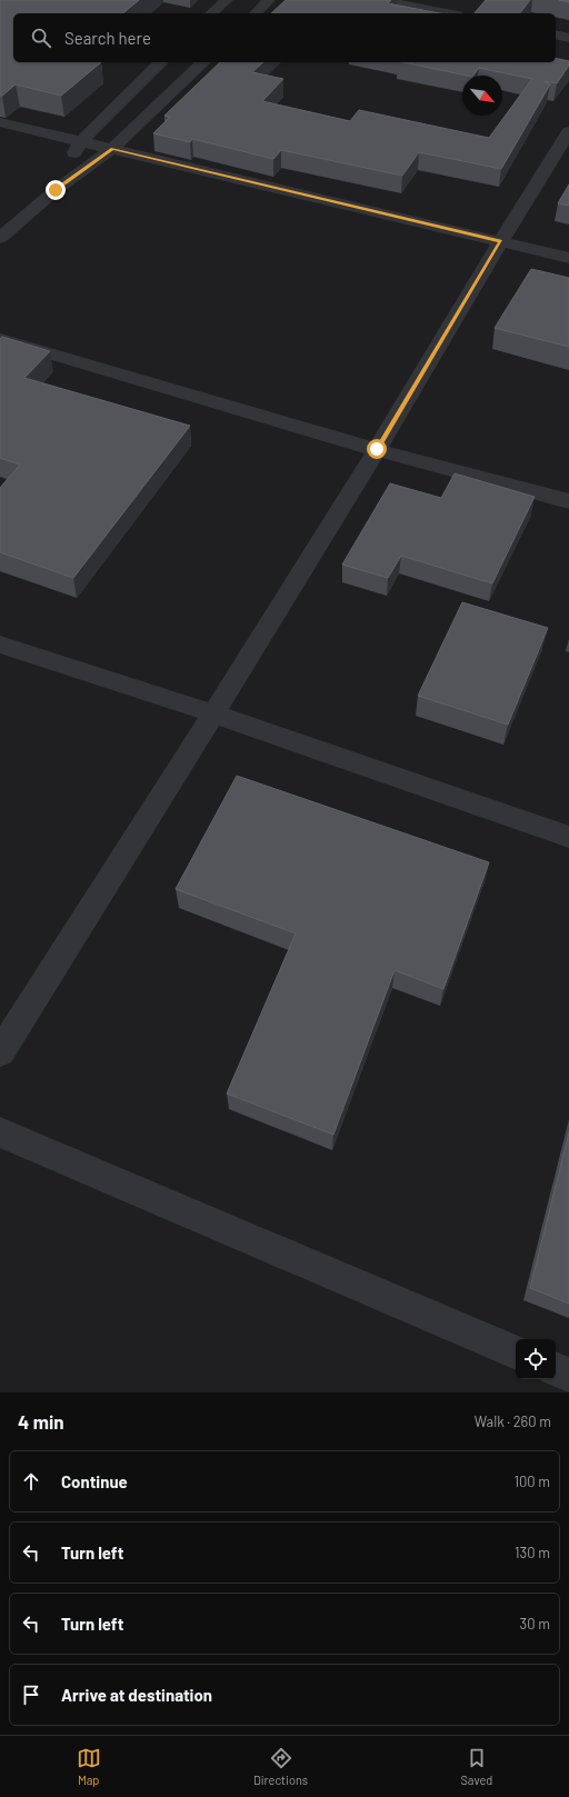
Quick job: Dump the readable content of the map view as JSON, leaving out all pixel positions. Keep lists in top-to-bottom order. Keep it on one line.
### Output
{"north":"bottom right","page":{"search":"Search here","heading":["4 min","Walk · 260 m"],"list":[["Continue","100 m"],["Turn left","130 m"],["Turn left","30 m"],"Arrive at destination"],"nav":["Map","Directions","Saved"]}}
